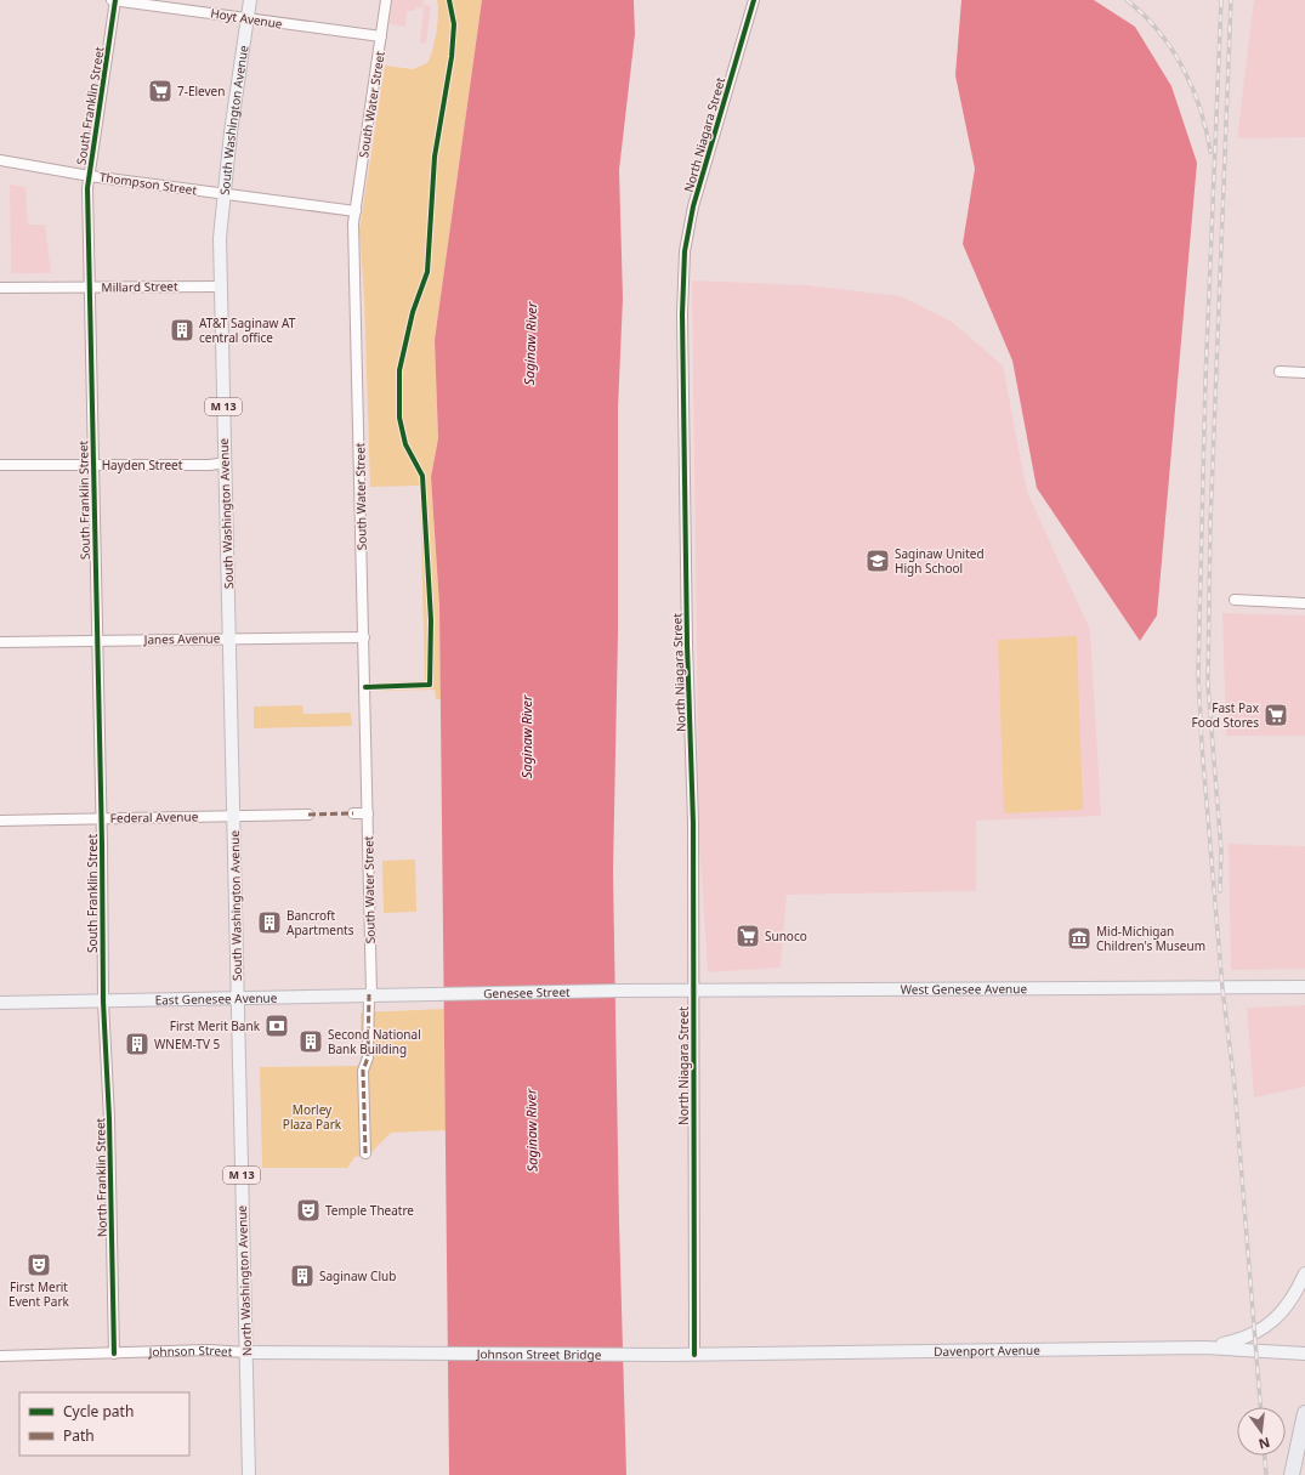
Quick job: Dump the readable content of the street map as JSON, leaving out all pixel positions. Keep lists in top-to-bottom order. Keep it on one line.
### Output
{"streets":{"main road":["South Washington Avenue","M 13","West Genesee Avenue","Genesee Street","East Genesee Avenue","North Washington Avenue","Davenport Avenue","Johnson Street","Johnson Street Bridge"],"street":["Hoyt Avenue","South Water Street","South Franklin Street","North Niagara Street","Thompson Street","Millard Street","Hayden Street","Janes Avenue","Federal Avenue","North Franklin Street"]},"crossings":[["Hoyt Avenue","South Water Street"],["Hoyt Avenue","South Franklin Street"],["Hoyt Avenue","South Washington Avenue"],["South Water Street","Thompson Street"],["South Water Street","Janes Avenue"],["South Water Street","East Genesee Avenue"],["South Franklin Street","Thompson Street"],["South Franklin Street","Millard Street"],["South Franklin Street","Hayden Street"],["South Franklin Street","Janes Avenue"],["South Franklin Street","Federal Avenue"],["South Franklin Street","East Genesee Avenue"],["South Franklin Street","North Franklin Street"],["South Washington Avenue","Thompson Street"],["South Washington Avenue","Millard Street"],["South Washington Avenue","Hayden Street"],["South Washington Avenue","Janes Avenue"],["South Washington Avenue","Federal Avenue"],["South Washington Avenue","East Genesee Avenue"],["South Washington Avenue","North Washington Avenue"],["North Niagara Street","West Genesee Avenue"],["North Niagara Street","Davenport Avenue"],["West Genesee Avenue","Genesee Street"],["Genesee Street","East Genesee Avenue"],["East Genesee Avenue","North Franklin Street"],["East Genesee Avenue","North Washington Avenue"],["North Franklin Street","Johnson Street"],["North Washington Avenue","Johnson Street"],["Davenport Avenue","Johnson Street Bridge"],["Johnson Street","Johnson Street Bridge"]],"water":["Saginaw River"],"parks":["Morley Plaza Park"],"places":{"supermarket":["7-Eleven","Fast Pax Food Stores","Sunoco"],"building":["AT&T Saginaw AT central office","Bancroft Apartments","Second National Bank Building","WNEM-TV 5","Saginaw Club"],"school or university":["Saginaw United High School"],"museum":["Mid-Michigan Children's Museum"],"bank":["First Merit Bank"],"theatre":["Temple Theatre","First Merit Event Park"]},"legend":["Cycle path","Path"],"north":"bottom"}
